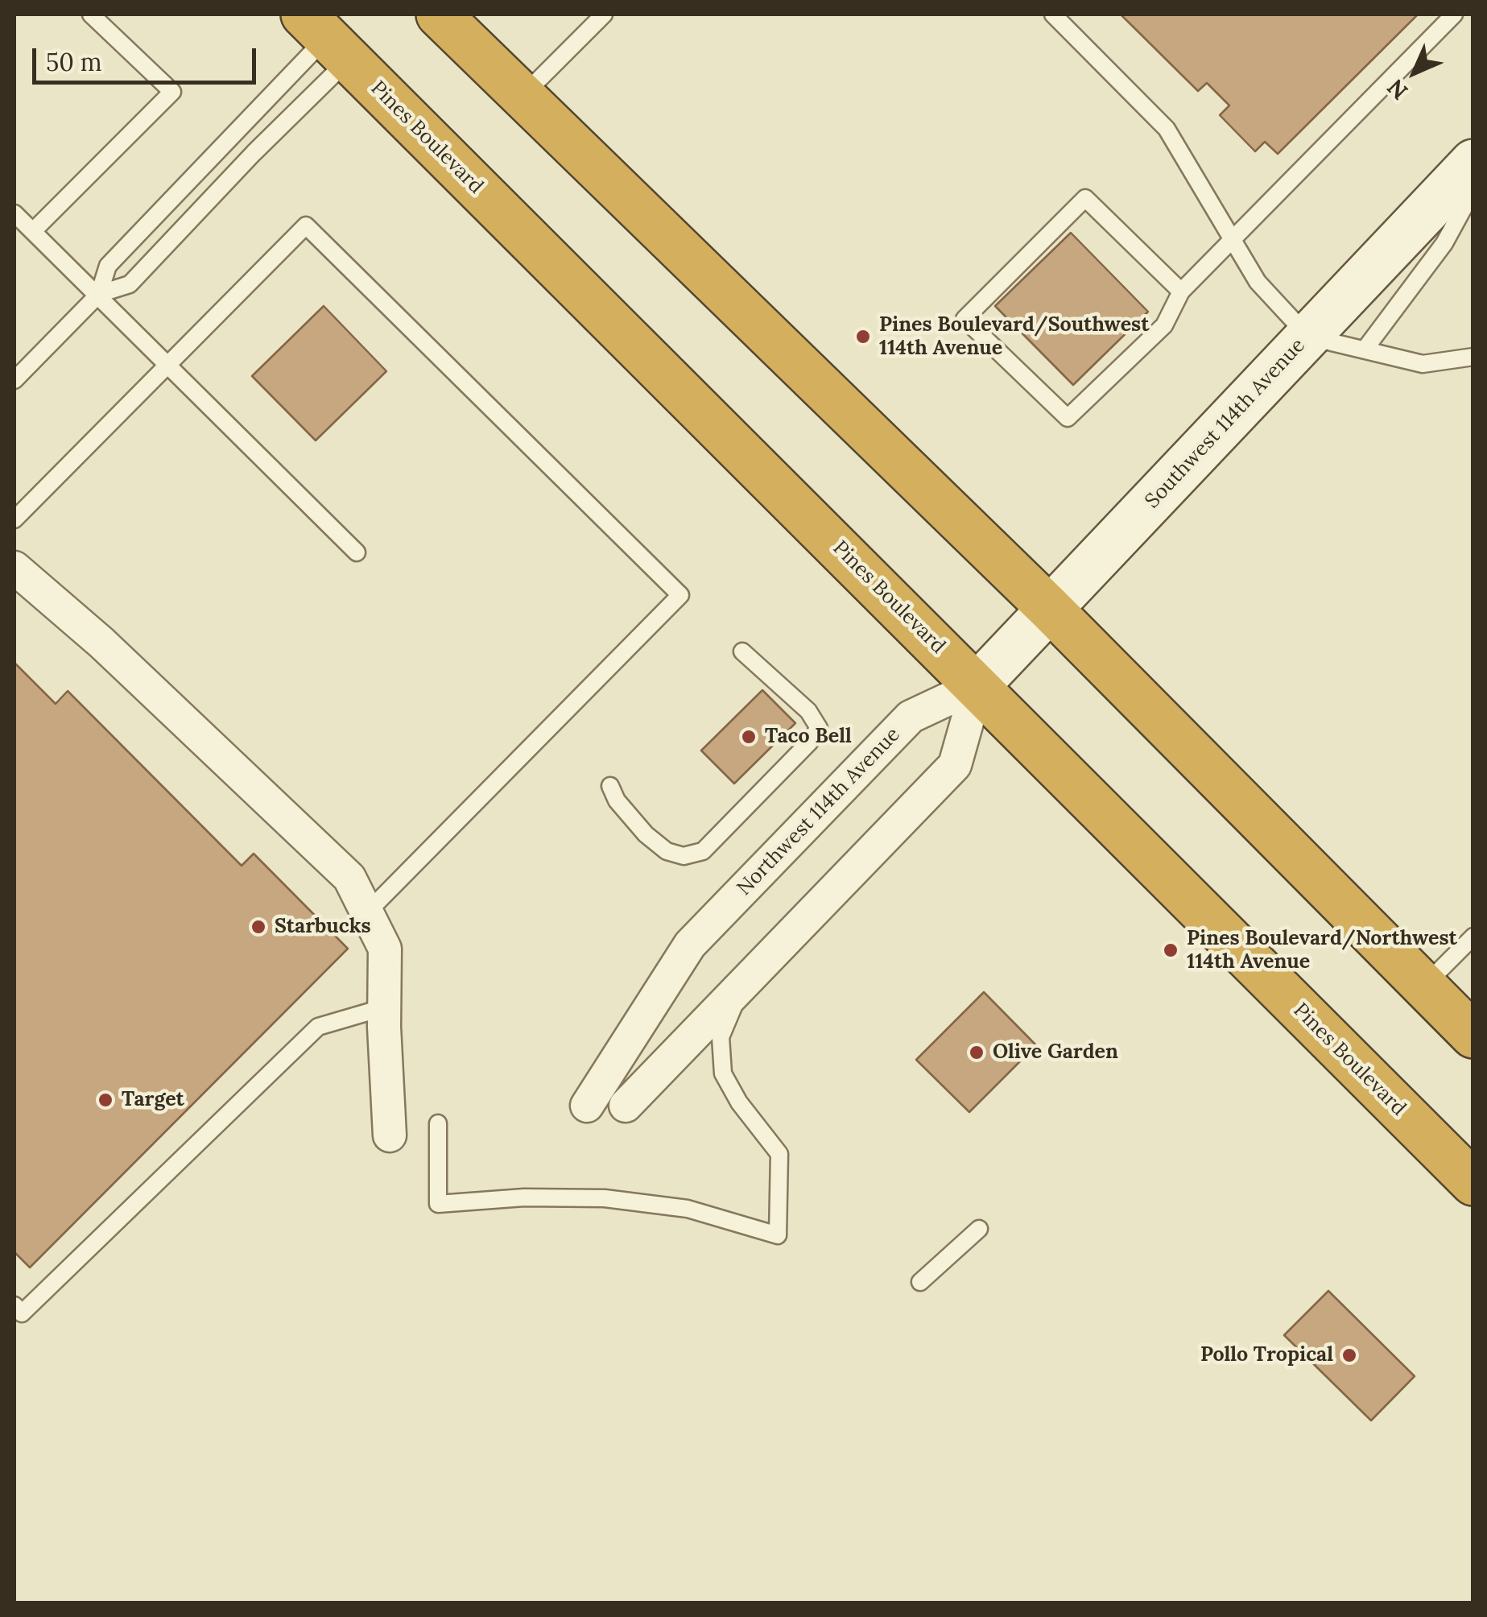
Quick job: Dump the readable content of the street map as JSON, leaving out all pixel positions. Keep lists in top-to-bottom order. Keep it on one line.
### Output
{"streets":{"highway":["Pines Boulevard"],"street":["Southwest 114th Avenue","Northwest 114th Avenue"]},"crossings":[["Pines Boulevard","Southwest 114th Avenue"],["Pines Boulevard","Northwest 114th Avenue"],["Southwest 114th Avenue","Northwest 114th Avenue"]],"places":["Pines Boulevard/Southwest 114th Avenue","Taco Bell","Starbucks","Pines Boulevard/Northwest 114th Avenue","Olive Garden","Target","Pollo Tropical"],"scale_bar":"50 m","north":"bottom left"}
